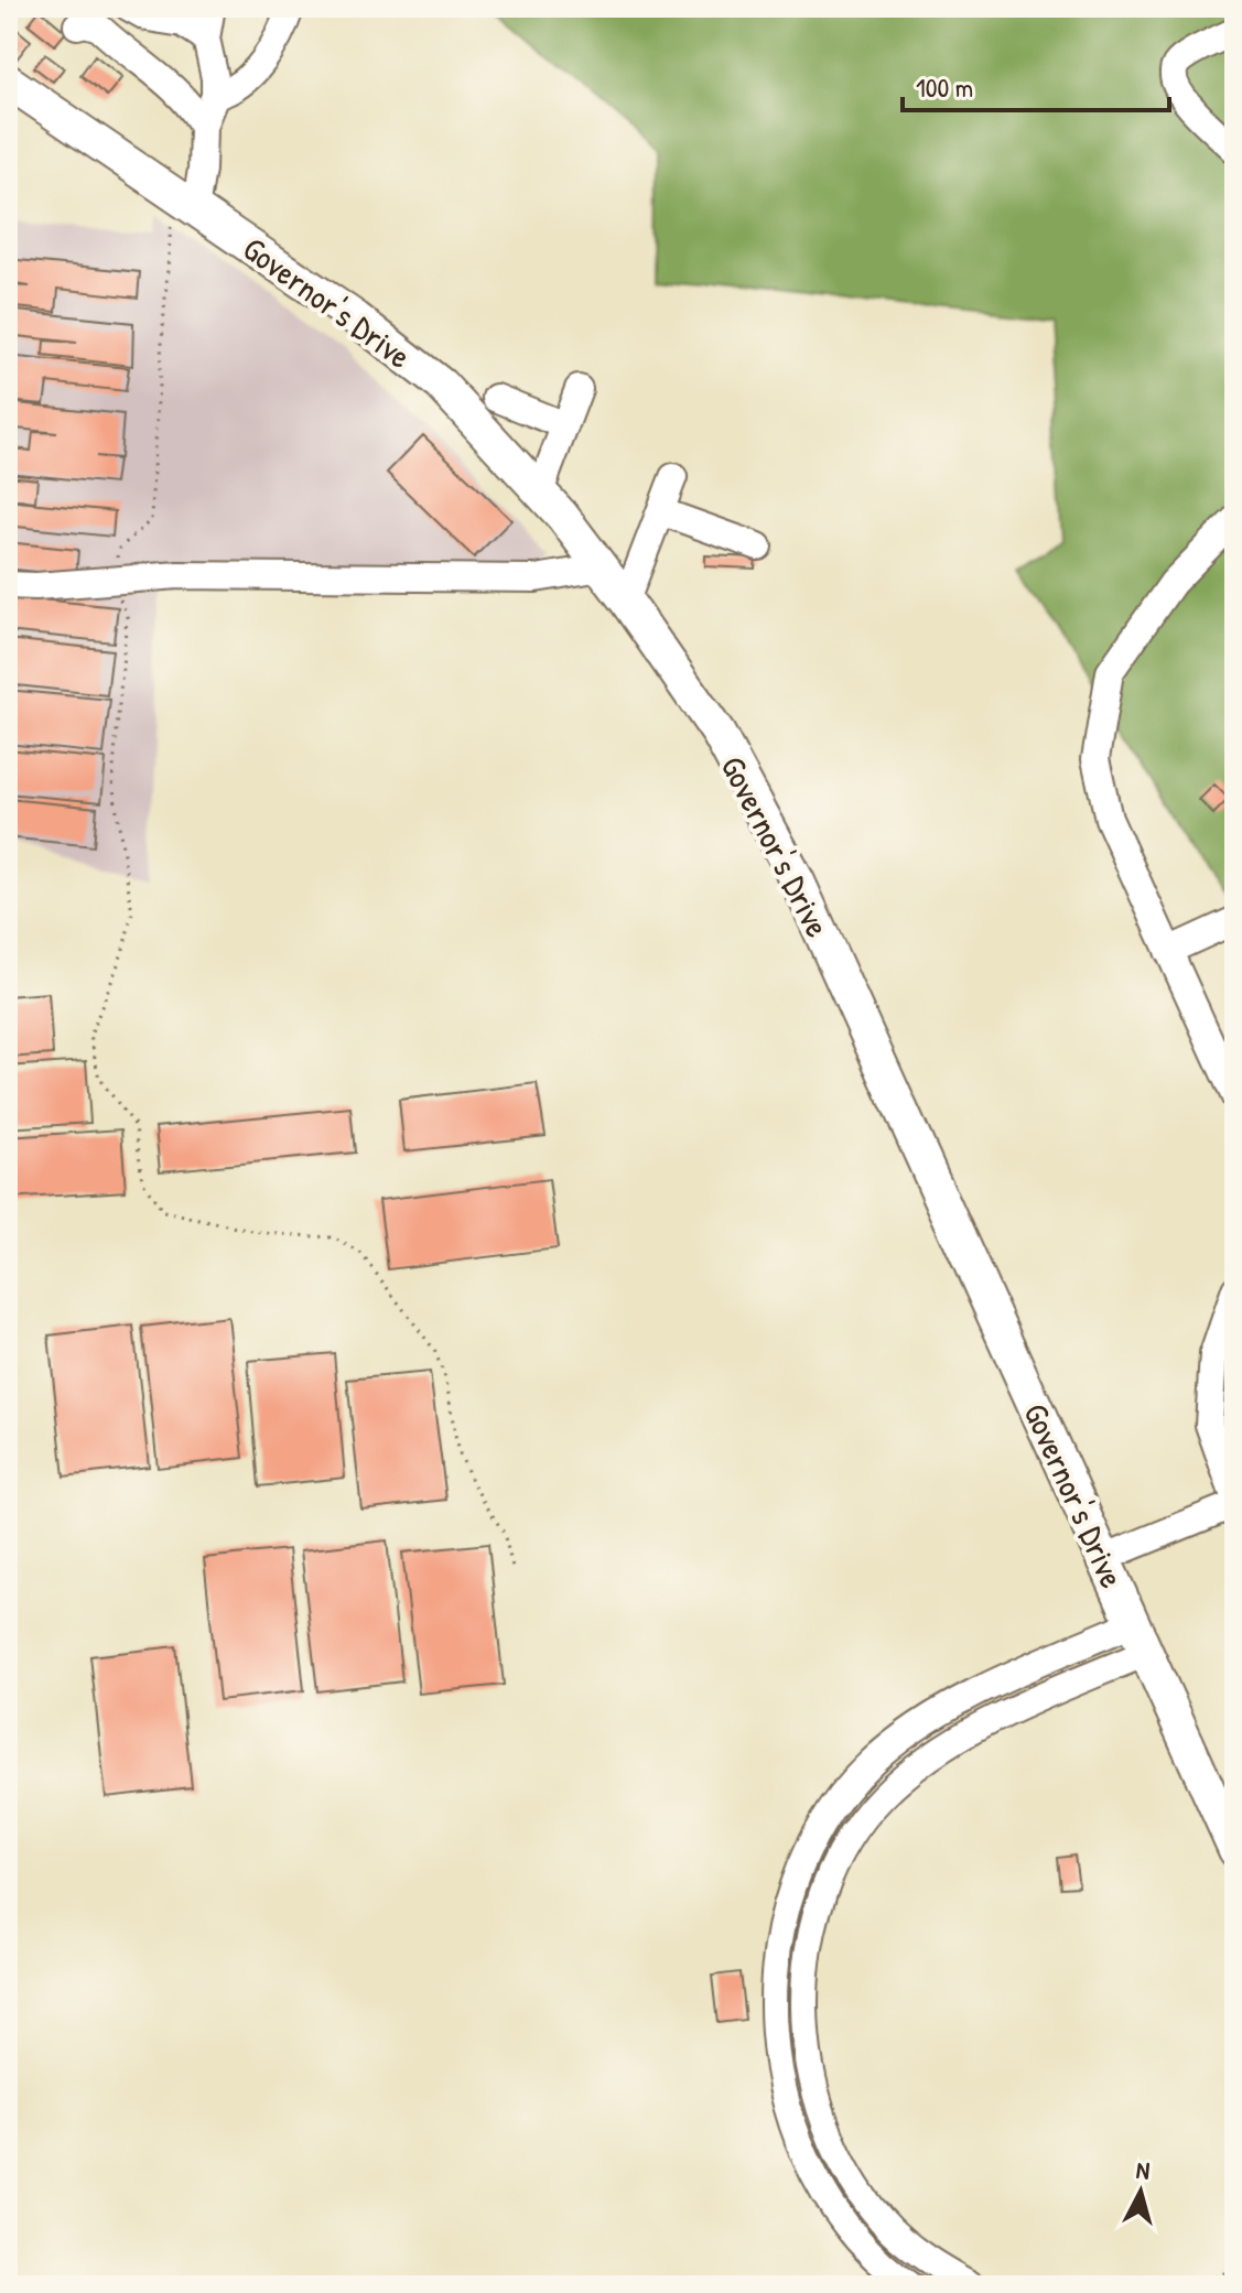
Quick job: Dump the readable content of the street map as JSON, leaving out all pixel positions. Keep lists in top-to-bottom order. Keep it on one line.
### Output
{"streets":{"main road":["Governor's Drive"]},"scale_bar":"100 m","north":"top"}
